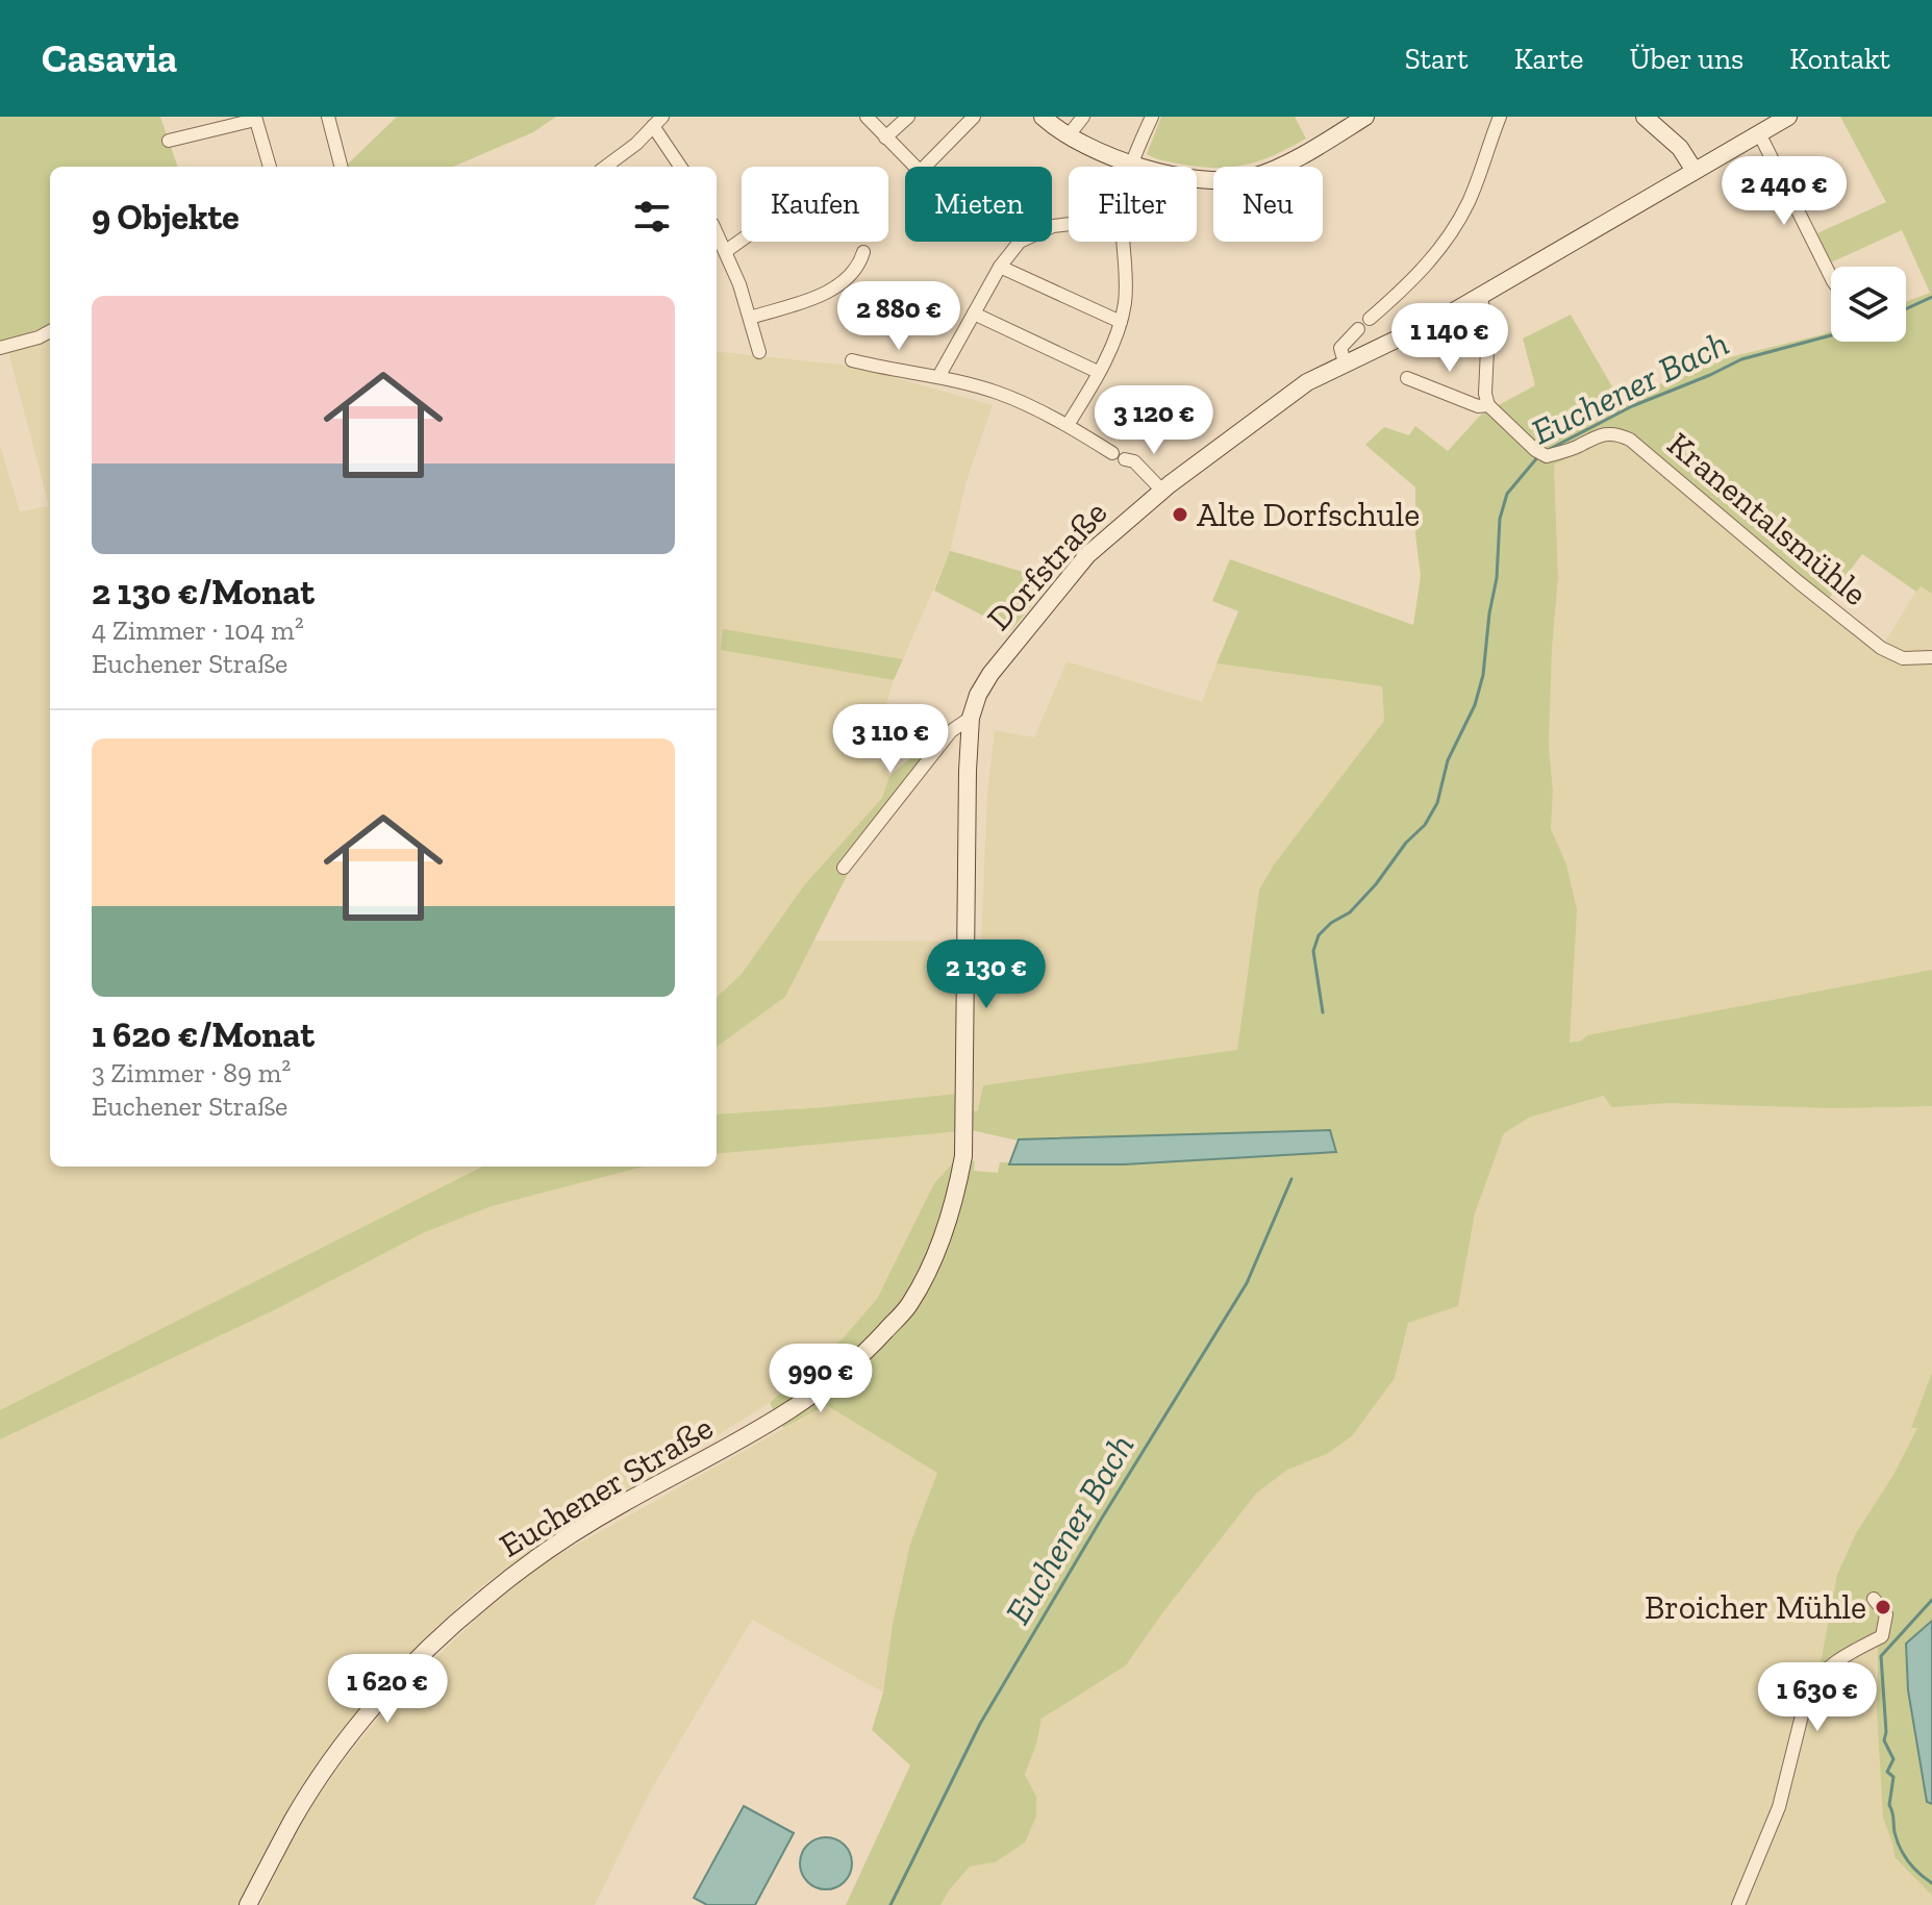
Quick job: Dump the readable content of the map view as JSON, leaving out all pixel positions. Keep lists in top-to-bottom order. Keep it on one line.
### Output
{"streets":{"main road":["Dorfstraße","Euchener Straße"],"street":["Kranentalsmühle"]},"crossings":[["Dorfstraße","Euchener Straße"]],"water":["Euchener Bach"],"places":["Alte Dorfschule","Broicher Mühle"],"page":{"header":"Casavia","nav":["Start","Karte","Über uns","Kontakt"],"price":["2 440 €","2 880 €","1 140 €","3 120 €","3 110 €","2 130 €","990 €","1 620 €","1 630 €"],"chip":["Kaufen","Mieten","Filter","Neu"],"heading":"9 Objekte","list":[{"name":"2 130 €/Monat","note":"4 Zimmer · 104 m² · Euchener Straße"},{"name":"1 620 €/Monat","note":"3 Zimmer · 89 m² · Euchener Straße"}]}}
